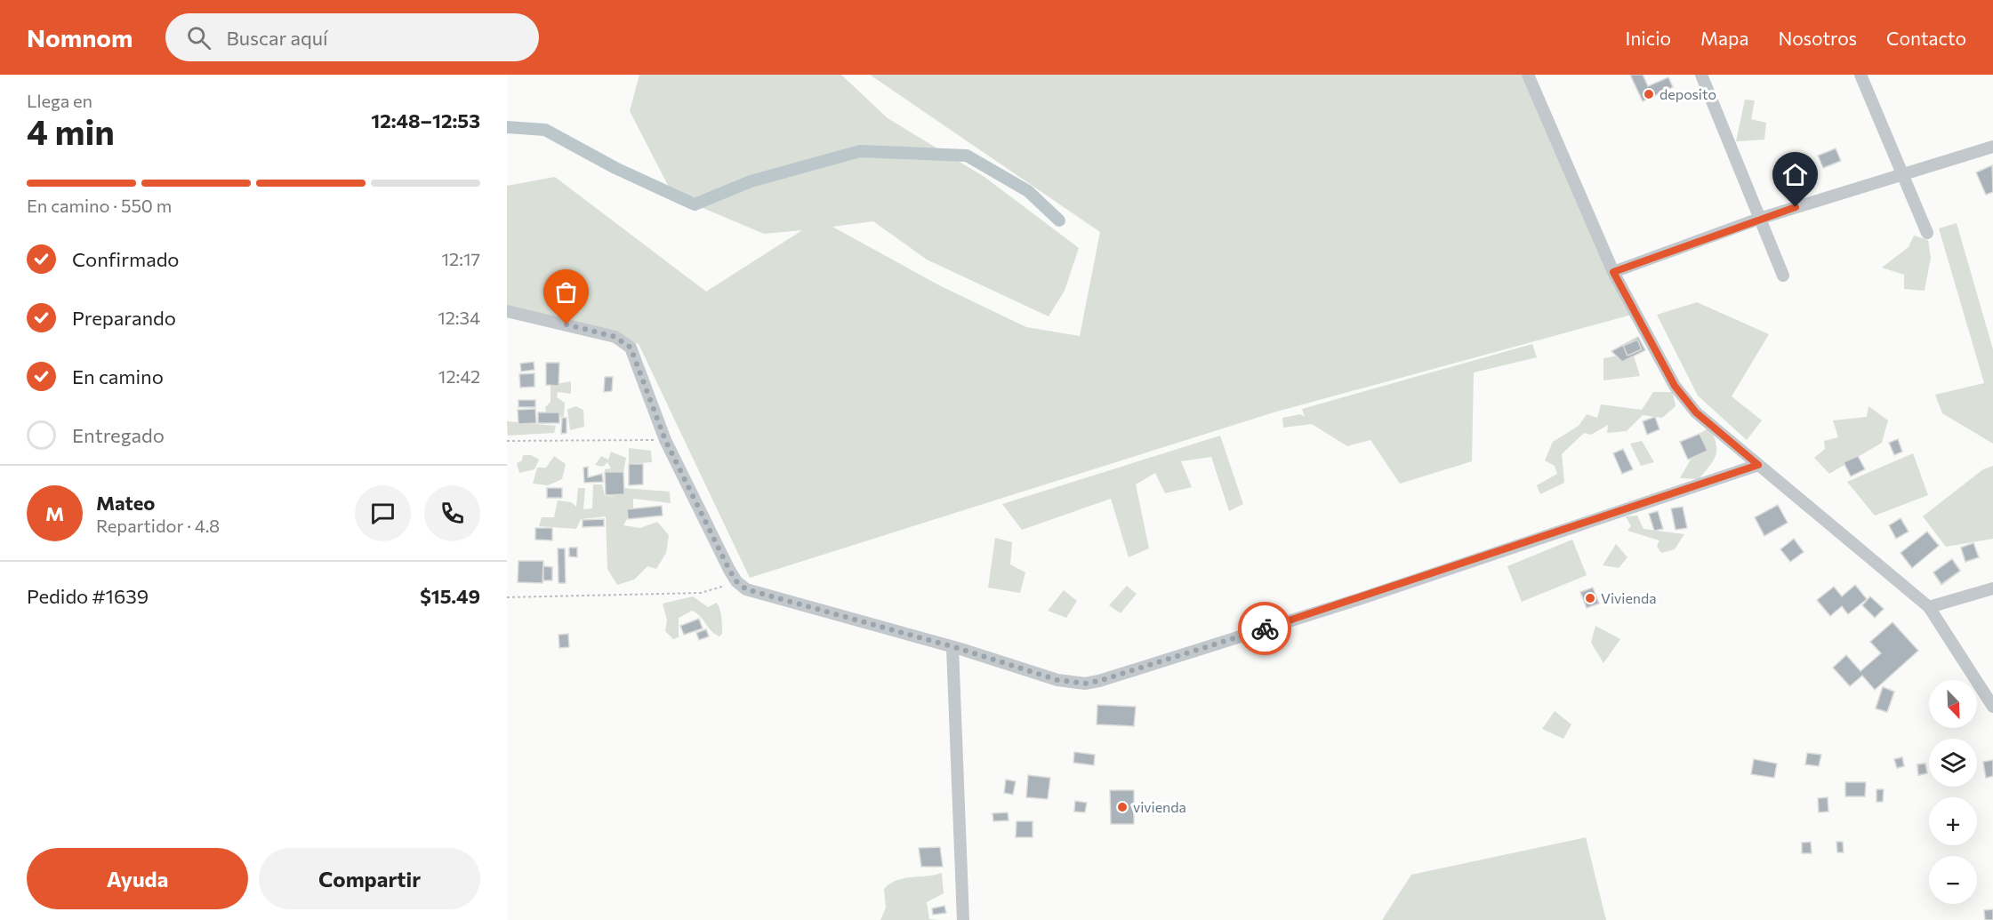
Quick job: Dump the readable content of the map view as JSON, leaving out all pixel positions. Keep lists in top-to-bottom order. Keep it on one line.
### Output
{"places":["deposito","Vivienda","vivienda"],"north":"bottom right","page":{"header":"Nomnom","search":"Buscar aquí","nav":["Inicio","Mapa","Nosotros","Contacto"],"heading":["4 min","Llega en","12:48–12:53"],"panel":["Mateo","Repartidor · 4.8","Pedido #1639","$15.49"],"bar":"En camino · 550 m","list":[["Confirmado","12:17"],["Preparando","12:34"],["En camino","12:42"],"Entregado"],"round":"M","map_buttons":["+","−"],"buttons":["Ayuda","Compartir"]}}
